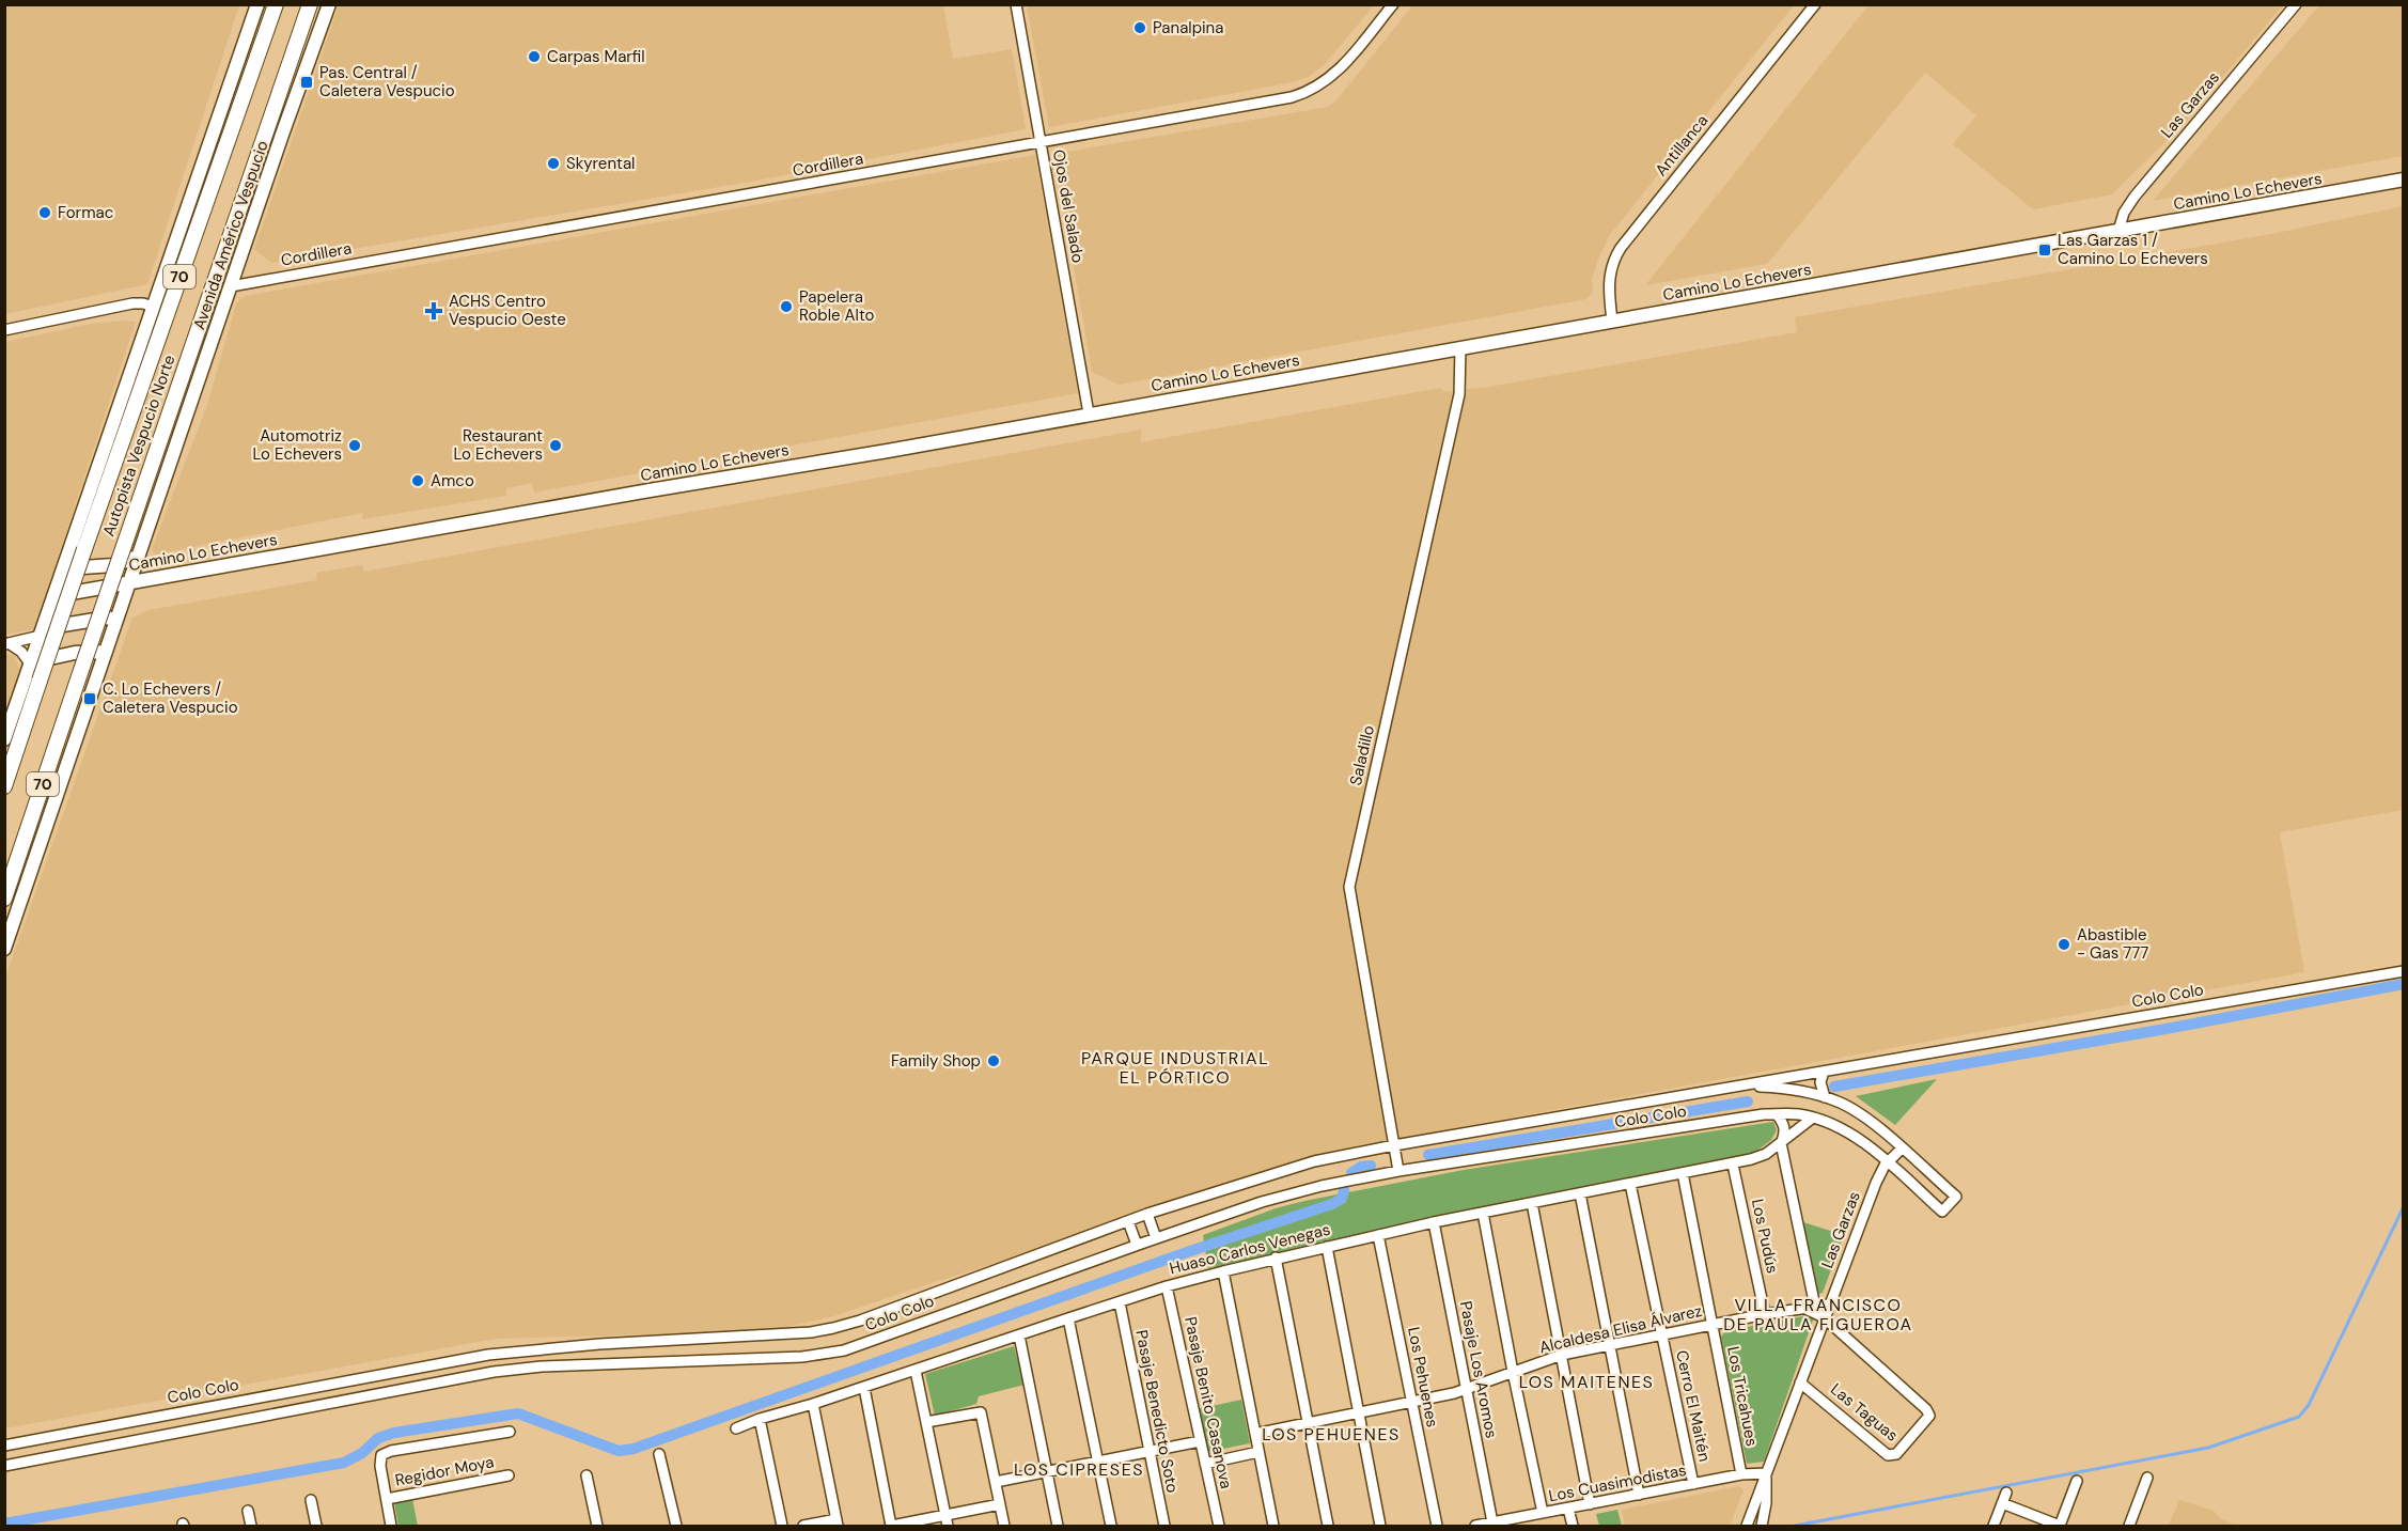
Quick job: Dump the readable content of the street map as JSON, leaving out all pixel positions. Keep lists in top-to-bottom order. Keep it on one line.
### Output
{"streets":{"highway":["70","Autopista Vespucio Norte"],"main road":["Camino Lo Echevers","Avenida Américo Vespucio"],"street":["Las Garzas","Antillanca","Cordillera","Ojos del Salado","Saladillo","Colo Colo","Los Pudús","Huaso Carlos Venegas","Alcaldesa Elisa Álvarez","Pasaje Los Aromos","Los Pehuenes","Los Tricahues","Pasaje Benito Casanova","Cerro El Maitén","Pasaje Benedicto Soto","Las Taguas","Regidor Moya","Los Cuasimodistas"]},"crossings":[["Las Garzas","Camino Lo Echevers"],["Las Garzas","Colo Colo"],["Las Garzas","Alcaldesa Elisa Álvarez"],["Las Garzas","Las Taguas"],["Las Garzas","Los Cuasimodistas"],["Antillanca","Camino Lo Echevers"],["Cordillera","Ojos del Salado"],["Cordillera","Avenida Américo Vespucio"],["Camino Lo Echevers","Ojos del Salado"],["Camino Lo Echevers","Avenida Américo Vespucio"],["Camino Lo Echevers","Saladillo"],["Saladillo","Colo Colo"],["Colo Colo","Huaso Carlos Venegas"],["Los Pudús","Huaso Carlos Venegas"],["Los Pudús","Alcaldesa Elisa Álvarez"],["Huaso Carlos Venegas","Pasaje Los Aromos"],["Huaso Carlos Venegas","Los Pehuenes"],["Huaso Carlos Venegas","Los Tricahues"],["Huaso Carlos Venegas","Pasaje Benito Casanova"],["Huaso Carlos Venegas","Cerro El Maitén"],["Huaso Carlos Venegas","Pasaje Benedicto Soto"],["Alcaldesa Elisa Álvarez","Pasaje Los Aromos"],["Alcaldesa Elisa Álvarez","Los Pehuenes"],["Alcaldesa Elisa Álvarez","Los Tricahues"],["Alcaldesa Elisa Álvarez","Cerro El Maitén"],["Pasaje Los Aromos","Los Cuasimodistas"],["Los Tricahues","Los Cuasimodistas"],["Cerro El Maitén","Los Cuasimodistas"]],"districts":["PARQUE INDUSTRIAL EL PÓRTICO","VILLA FRANCISCO DE PAULA FIGUEROA","LOS MAITENES","LOS PEHUENES","LOS CIPRESES"],"places":{"other":["Panalpina","Carpas Marfil","Skyrental","Formac","Papelera Roble Alto","Automotriz Lo Echevers","Restaurant Lo Echevers","Amco","Abastible - Gas 777","Family Shop"],"transit":["Pas. Central / Caletera Vespucio","Las Garzas 1 / Camino Lo Echevers","C. Lo Echevers / Caletera Vespucio"],"health":["ACHS Centro Vespucio Oeste"]}}
